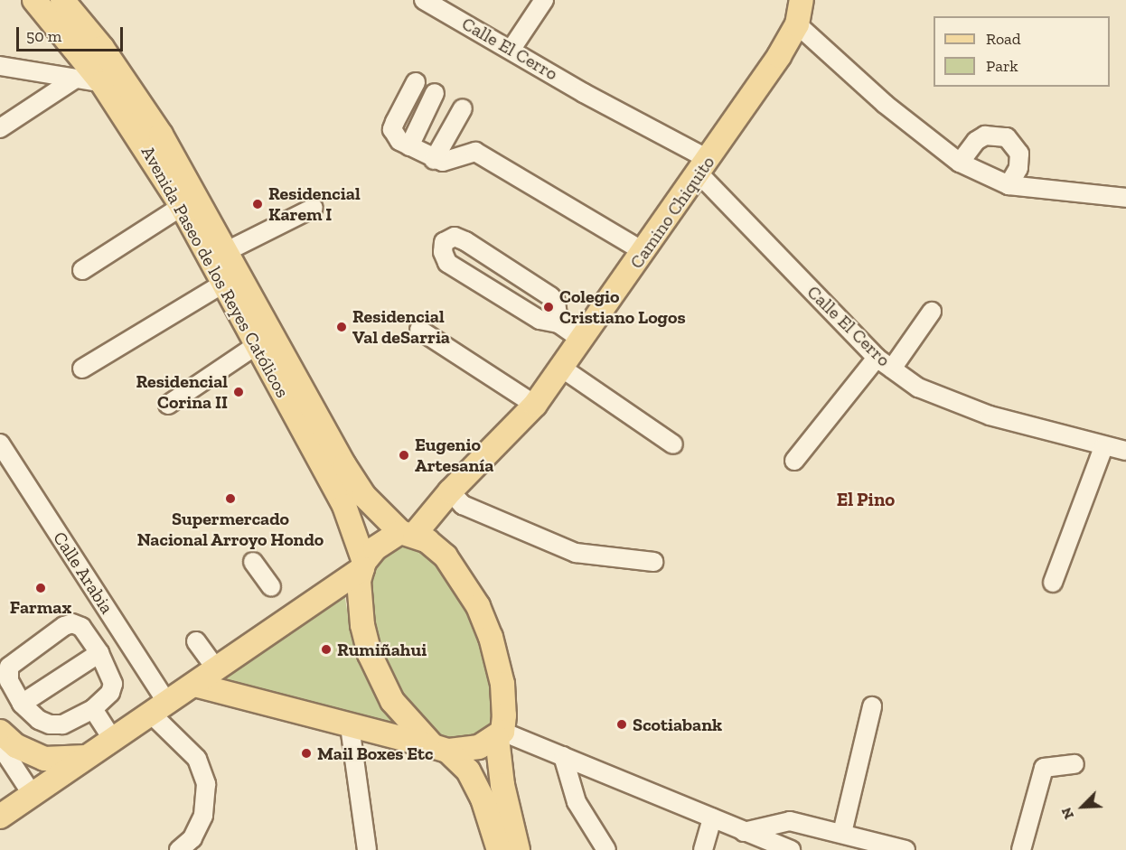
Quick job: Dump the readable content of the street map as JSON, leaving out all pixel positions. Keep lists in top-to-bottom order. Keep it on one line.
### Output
{"streets":{"main road":["Camino Chiquito","Avenida Paseo de los Reyes Católicos"],"street":["Calle El Cerro","Calle Arabia"]},"crossings":[["Calle El Cerro","Camino Chiquito"],["Camino Chiquito","Avenida Paseo de los Reyes Católicos"],["Camino Chiquito","Calle Arabia"]],"districts":["El Pino"],"places":["Residencial Karem I","Colegio Cristiano Logos","Residencial Val deSarria","Residencial Corina II","Eugenio Artesanía","Supermercado Nacional Arroyo Hondo","Farmax","Rumiñahui","Scotiabank","Mail Boxes Etc"],"legend":["Road","Park"],"scale_bar":"50 m","north":"bottom left"}
